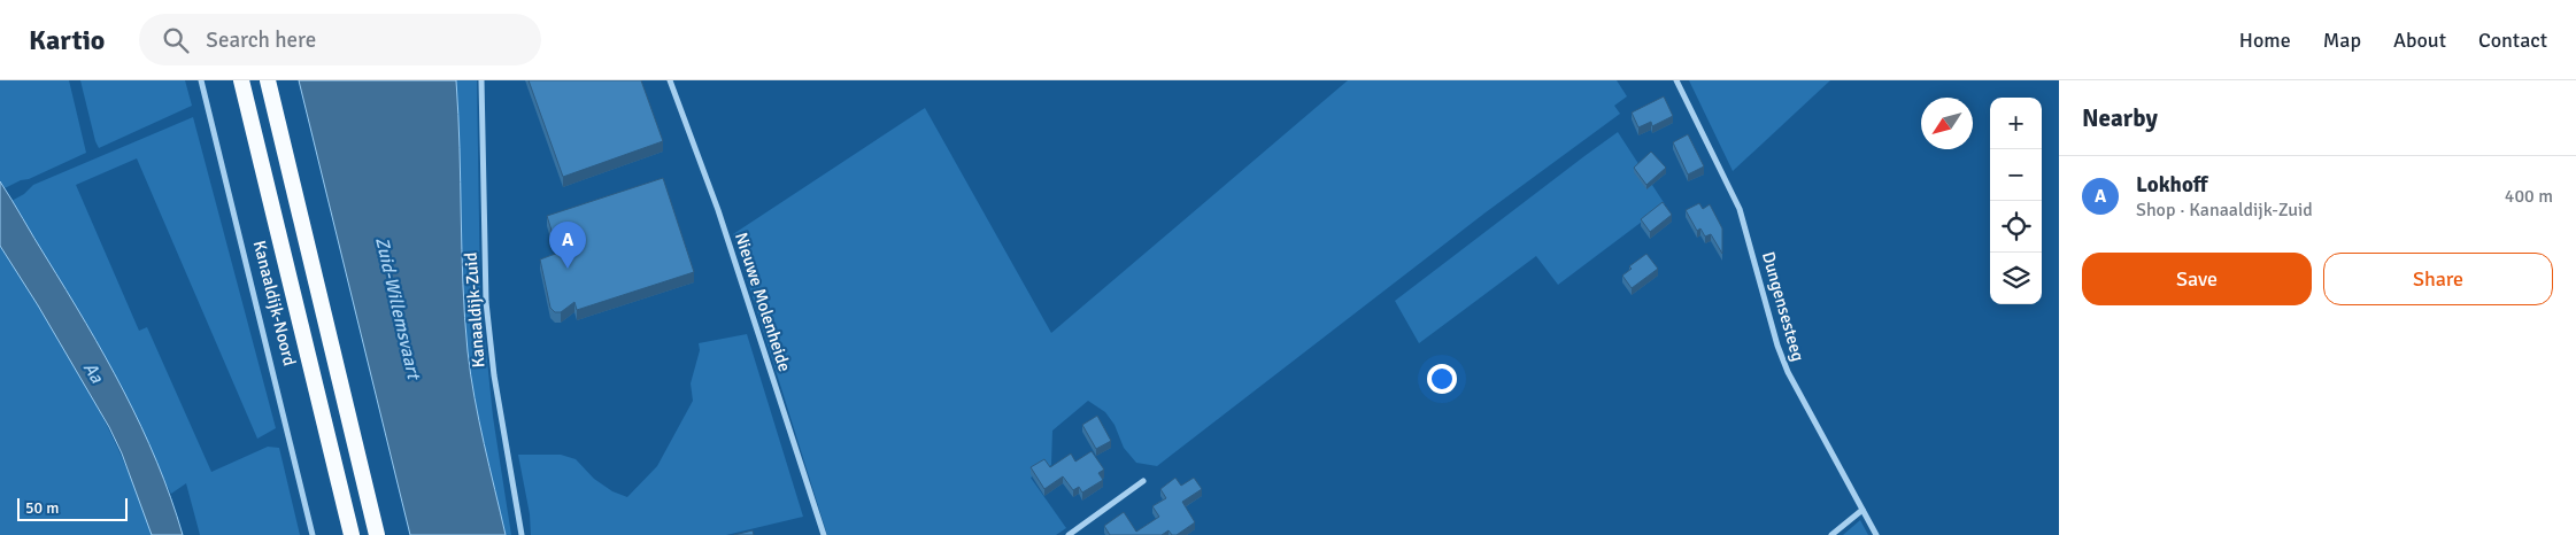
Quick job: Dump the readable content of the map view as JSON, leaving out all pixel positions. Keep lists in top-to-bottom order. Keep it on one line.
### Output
{"streets":{"highway":["Kanaaldijk-Noord"],"street":["Nieuwe Molenheide","Dungensesteeg","Kanaaldijk-Zuid"]},"water":["Zuid-Willemsvaart","Aa"],"scale_bar":"50 m","north":"bottom left","page":{"header":"Kartio","search":"Search here","nav":["Home","Map","About","Contact"],"heading":"Nearby","map_buttons":["+","−"],"list":[{"mark":"A","name":"Lokhoff","note":"Shop · Kanaaldijk-Zuid","value":"400 m"}],"pins":"A","buttons":["Save","Share"],"scale":"50 m"}}
